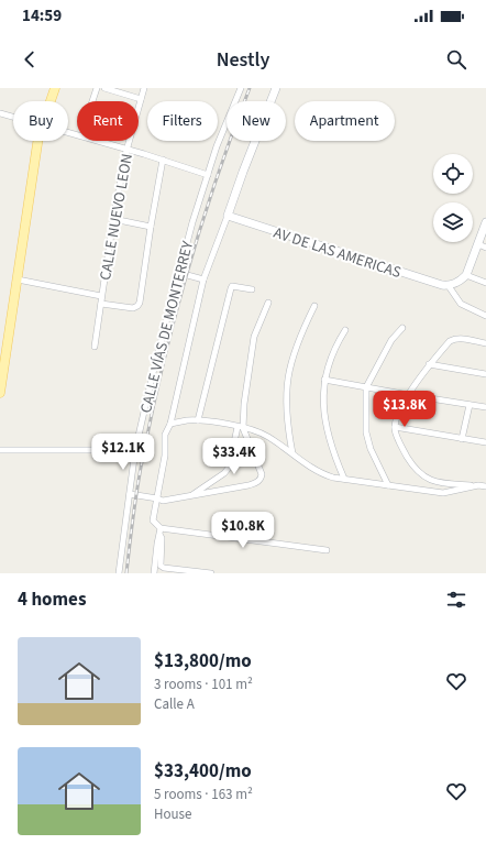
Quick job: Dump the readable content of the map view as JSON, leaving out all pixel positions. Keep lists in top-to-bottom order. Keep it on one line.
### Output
{"streets":{"street":["CALLE NUEVO LEON","AV DE LAS AMERICAS","CALLE VÍAS DE MONTERREY"]},"page":{"status":"14:59","header":"Nestly","chip":["Buy","Rent","Filters","New","Apartment"],"price":["$13.8K","$12.1K","$33.4K","$10.8K"],"heading":"4 homes","list":[{"name":"$13,800/mo","note":"3 rooms · 101 m² · Calle A"},{"name":"$33,400/mo","note":"5 rooms · 163 m² · House"}]}}
